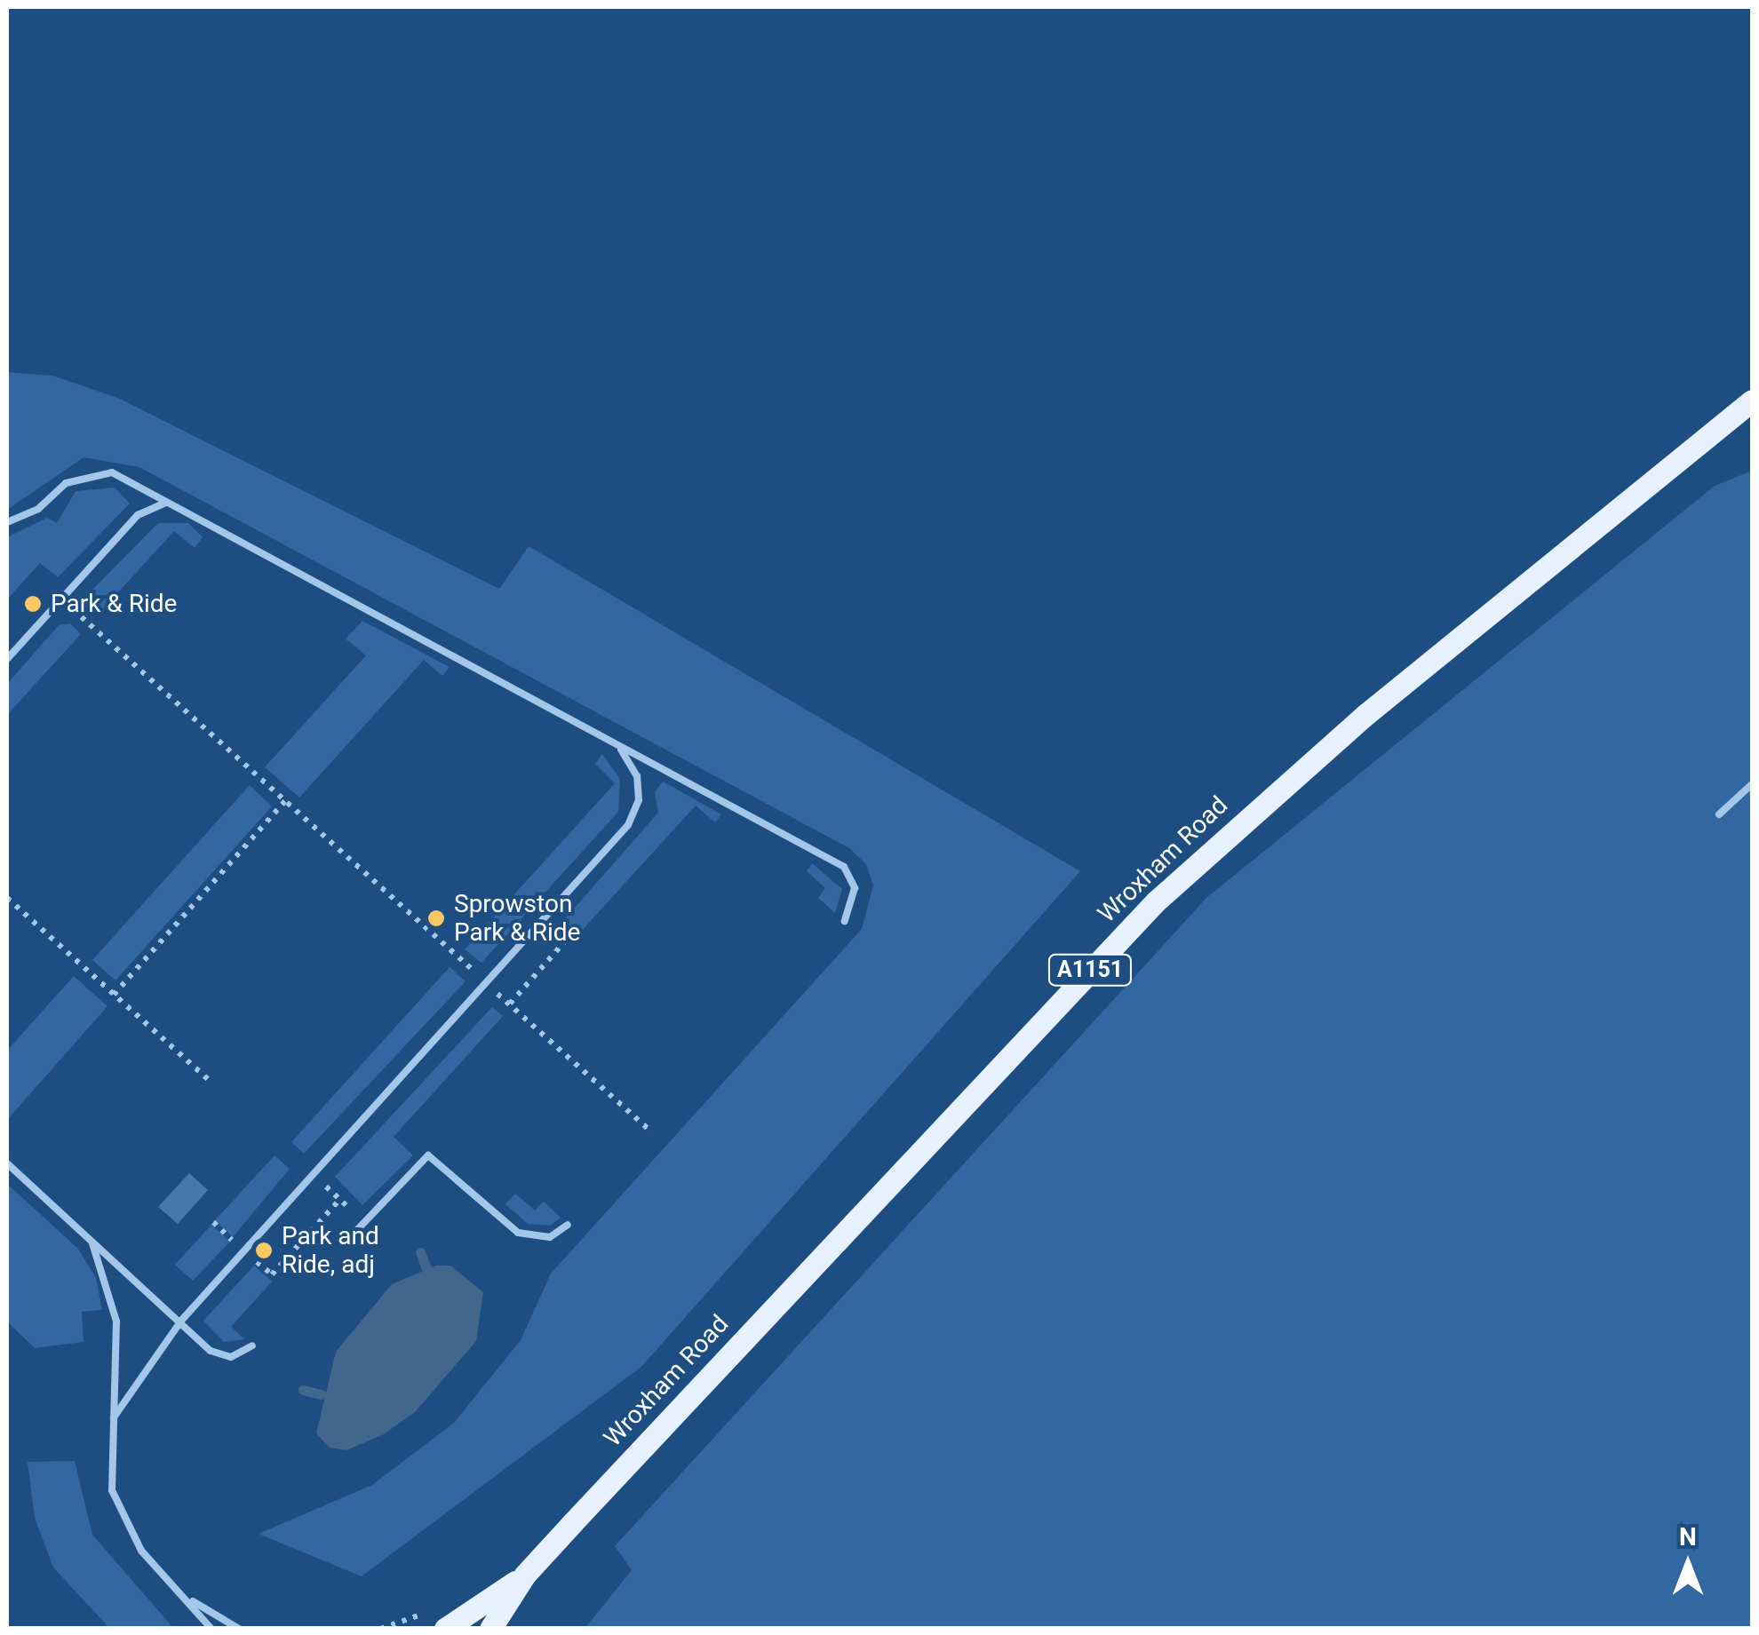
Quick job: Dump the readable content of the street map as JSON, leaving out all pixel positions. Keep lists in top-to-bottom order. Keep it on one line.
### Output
{"streets":{"main road":["Wroxham Road","A1151"]},"places":["Park & Ride","Sprowston Park & Ride","Park and Ride, adj"],"north":"top"}
